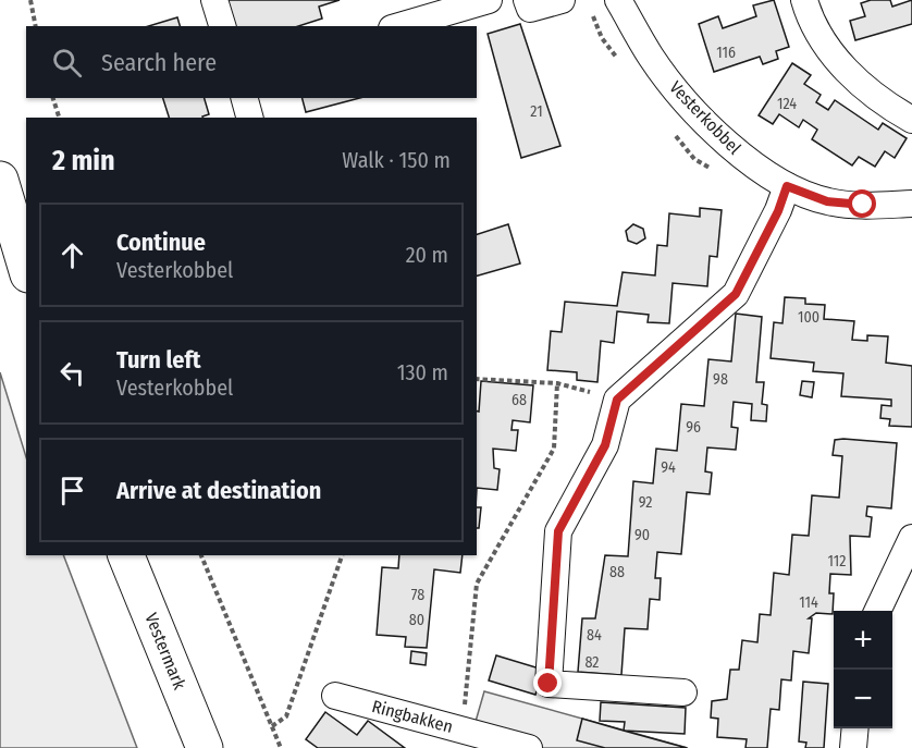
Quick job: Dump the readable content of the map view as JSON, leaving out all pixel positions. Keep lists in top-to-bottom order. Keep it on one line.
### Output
{"streets":{"street":["Vesterkobbel","Vestermark","Ringbakken"]},"house_numbers":["116","124","21","100","98","68","96","94","92","90","112","88","78","114","80","84","82"],"page":{"search":"Search here","heading":["2 min","Walk · 150 m"],"list":[["Continue","Vesterkobbel","20 m"],["Turn left","Vesterkobbel","130 m"],"Arrive at destination"],"map_buttons":["+","−"]}}
